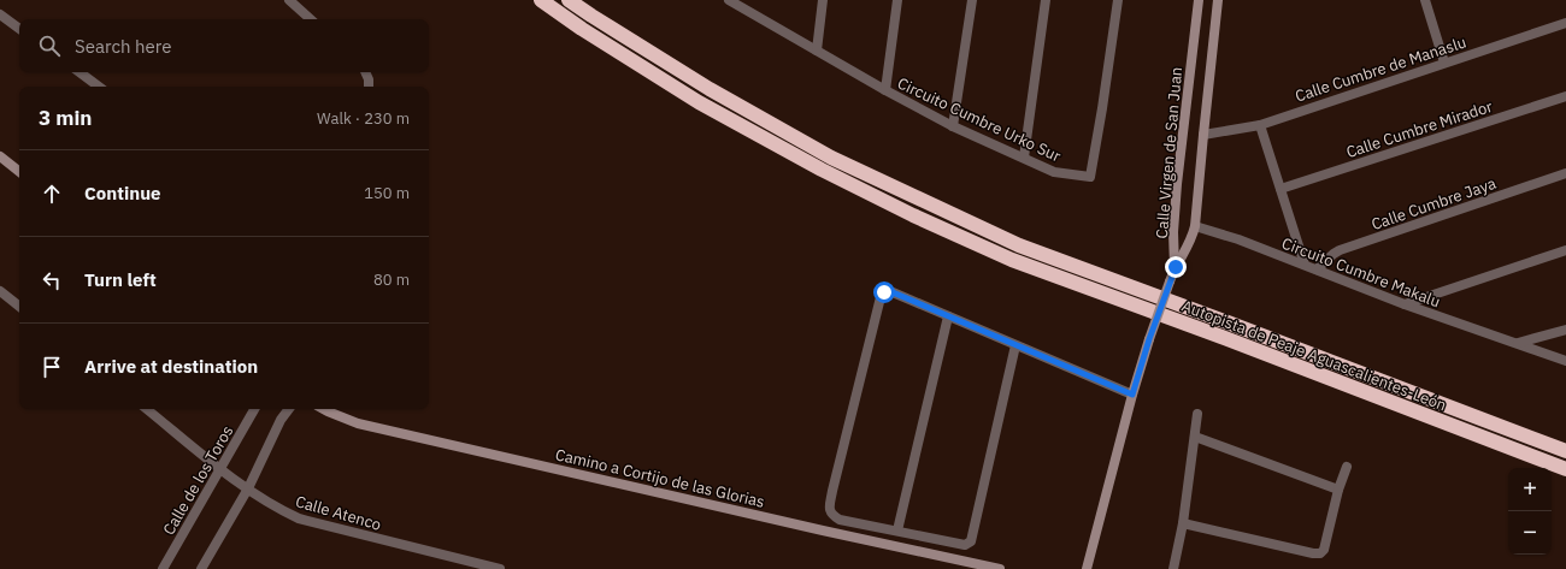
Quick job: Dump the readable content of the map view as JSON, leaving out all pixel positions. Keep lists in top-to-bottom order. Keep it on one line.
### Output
{"streets":{"highway":["Autopista de Peaje Aguascalientes-León"],"street":["Calle Cumbre de Manaslu","Circuito Cumbre Urko Sur","Calle Cumbre Mirador","Calle Virgen de San Juan","Calle Cumbre Jaya","Circuito Cumbre Makalu","Camino a Cortijo de las Glorias","Calle de los Toros","Calle Atenco"]},"crossings":[["Calle Cumbre de Manaslu","Calle Virgen de San Juan"],["Calle Virgen de San Juan","Circuito Cumbre Makalu"],["Calle Cumbre Jaya","Circuito Cumbre Makalu"],["Calle de los Toros","Calle Atenco"]],"page":{"search":"Search here","heading":["3 min","Walk · 230 m"],"list":[["Continue","150 m"],["Turn left","80 m"],"Arrive at destination"],"map_buttons":["+","−"]}}
